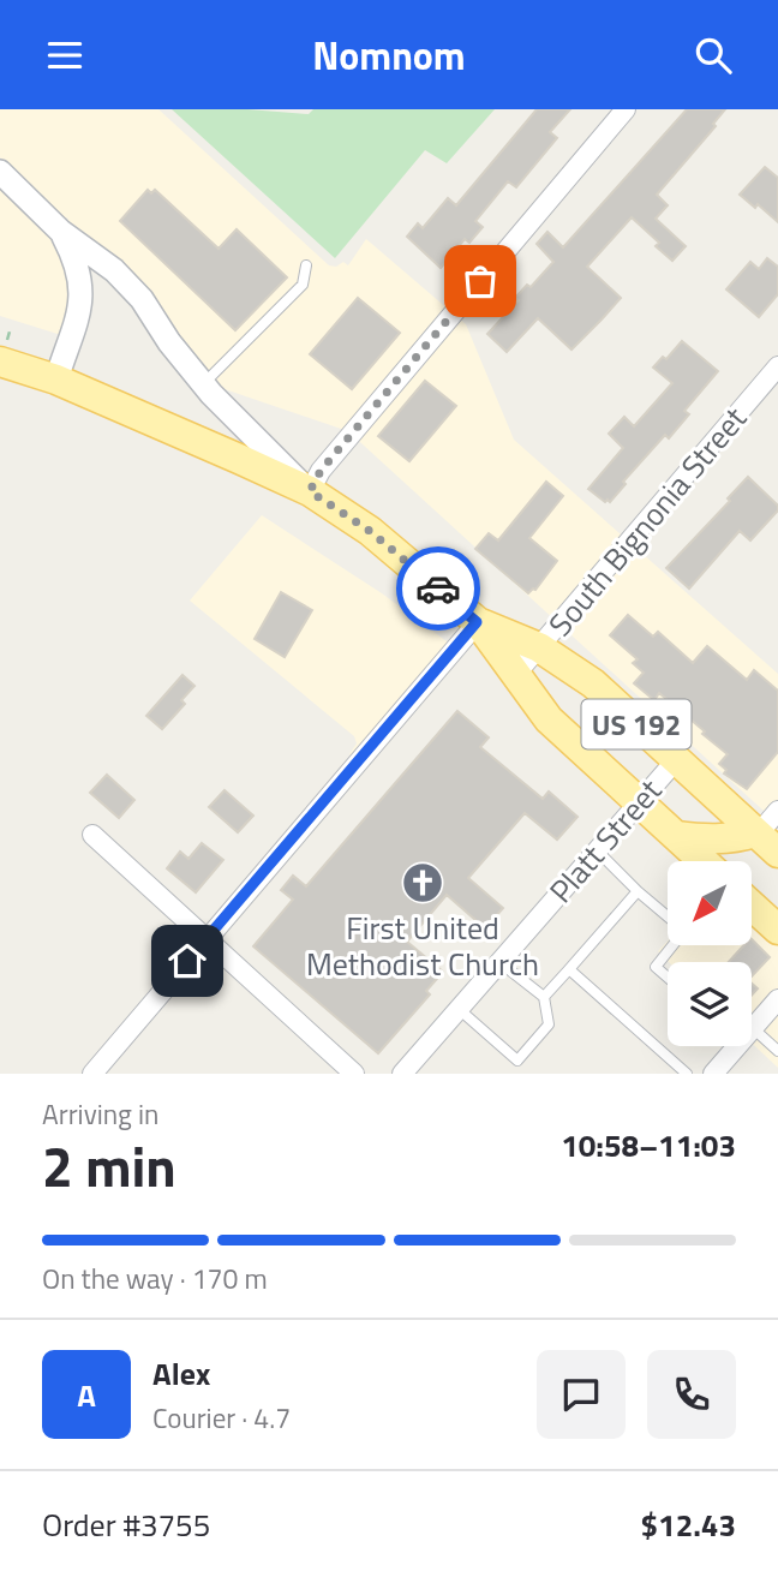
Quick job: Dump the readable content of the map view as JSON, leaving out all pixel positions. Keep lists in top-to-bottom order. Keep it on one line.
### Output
{"streets":{"main road":["US 192"],"street":["South Bignonia Street","Platt Street"]},"crossings":[["South Bignonia Street","US 192"],["US 192","Platt Street"]],"places":{"church":["First United Methodist Church"]},"north":"bottom left","page":{"header":"Nomnom","heading":["2 min","Arriving in","10:58–11:03"],"panel":["Alex","Courier · 4.7","Order #3755","$12.43"],"bar":"On the way · 170 m","round":"A"}}
